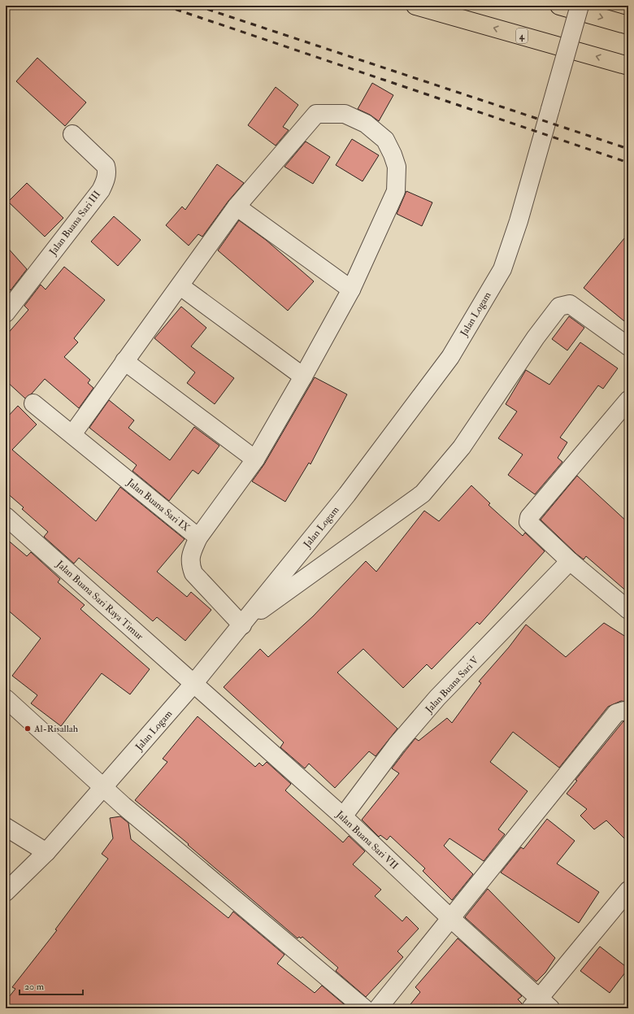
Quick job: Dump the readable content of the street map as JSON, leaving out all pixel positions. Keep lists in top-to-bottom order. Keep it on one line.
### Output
{"streets":{"highway":["4"],"street":["Jalan Buana Sari III","Jalan Logam","Jalan Buana Sari IX","Jalan Buana Sari Raya Timur","Jalan Buana Sari V","Jalan Buana Sari VII"]},"crossings":[["Jalan Logam","Jalan Buana Sari IX"],["Jalan Logam","Jalan Buana Sari Raya Timur"],["Jalan Logam","Jalan Buana Sari VII"],["Jalan Buana Sari Raya Timur","Jalan Buana Sari VII"],["Jalan Buana Sari V","Jalan Buana Sari VII"]],"places":["Al-Risallah"],"scale_bar":"20 m"}
